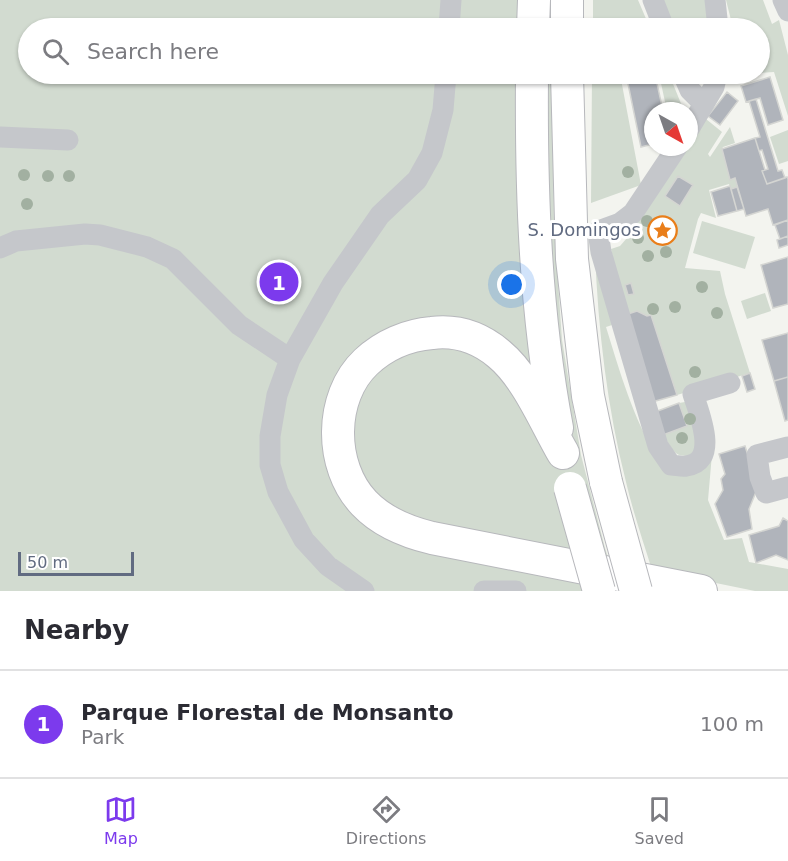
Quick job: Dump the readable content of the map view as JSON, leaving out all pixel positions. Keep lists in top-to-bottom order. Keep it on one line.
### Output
{"places":{"place":["S. Domingos"]},"scale_bar":"50 m","north":"bottom right","page":{"search":"Search here","pins":"1","scale":"50 m","heading":"Nearby","list":[{"mark":"1","name":"Parque Florestal de Monsanto","note":"Park","value":"100 m"}],"nav":["Map","Directions","Saved"]}}
